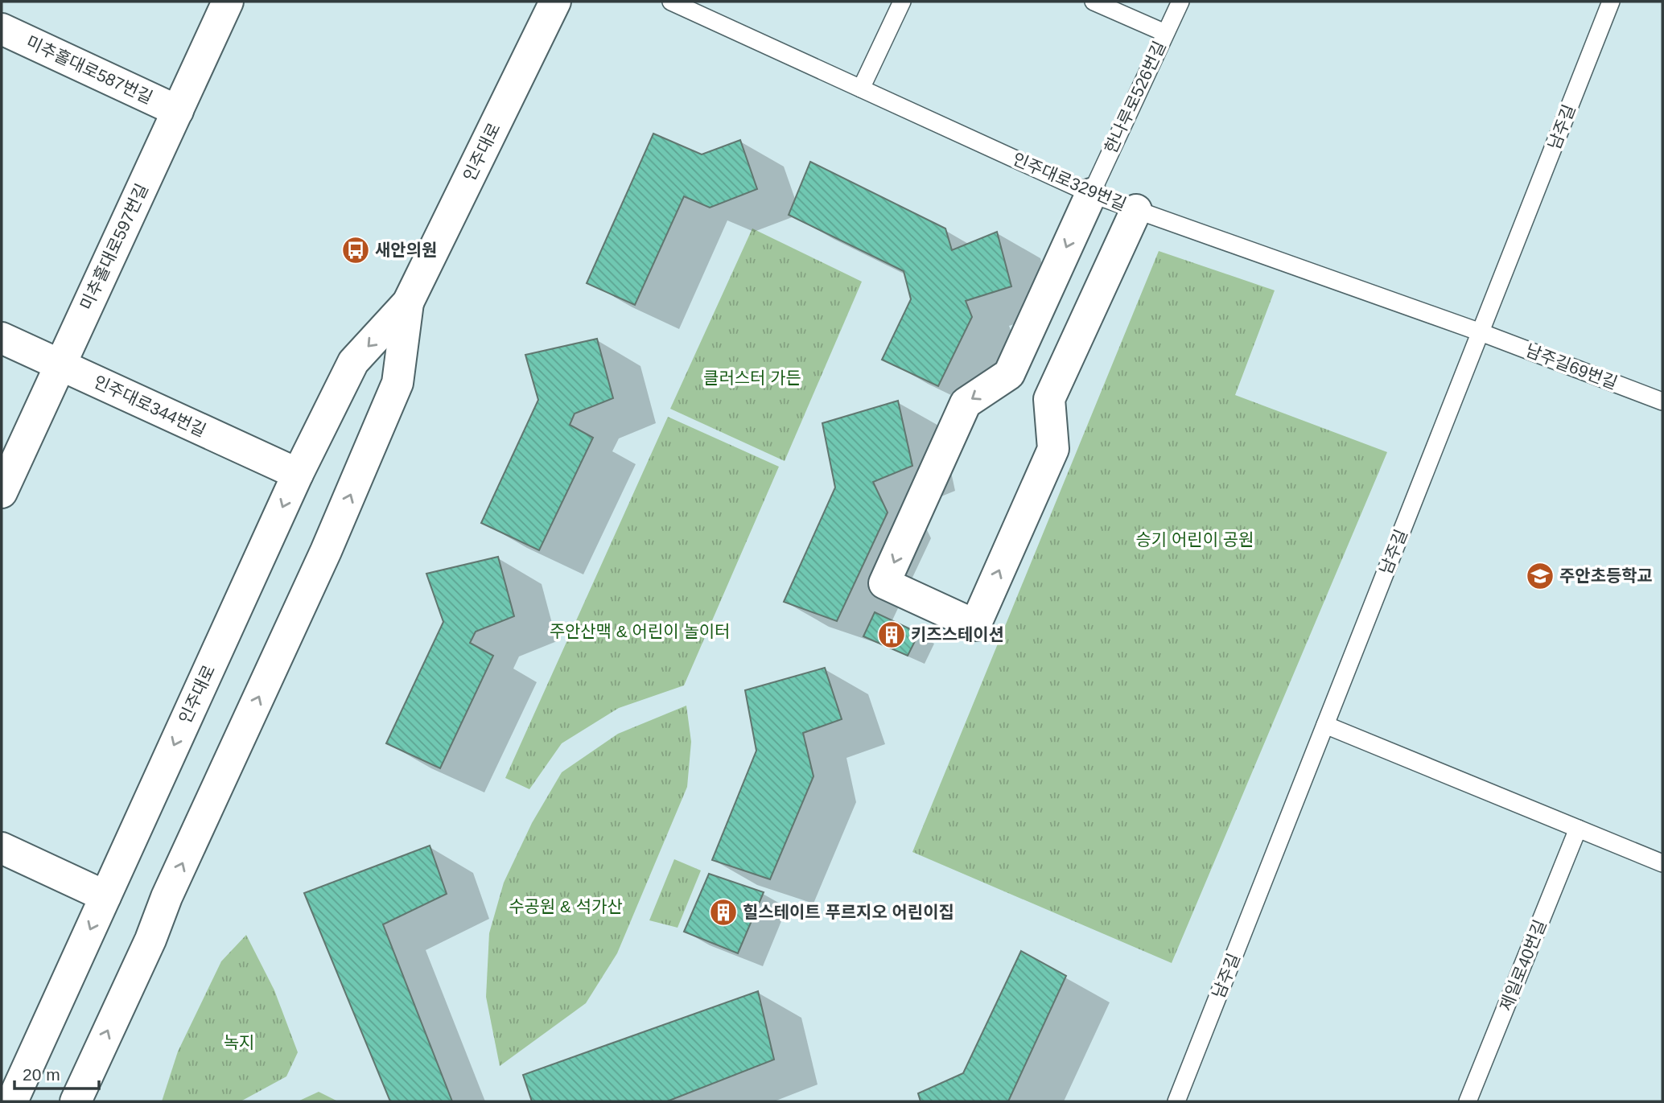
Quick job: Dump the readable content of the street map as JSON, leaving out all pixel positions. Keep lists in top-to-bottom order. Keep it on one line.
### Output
{"streets":{"street":["미추홀대로587번길","인주대로","미추홀대로597번길","인주대로344번길"],"lane":["한나루로526번길","남주길","인주대로329번길","남주길69번길","제일로40번길"]},"crossings":[["미추홀대로587번길","미추홀대로597번길"],["한나루로526번길","인주대로329번길"],["남주길","인주대로329번길"],["남주길","남주길69번길"],["인주대로","인주대로344번길"],["인주대로329번길","남주길69번길"],["미추홀대로597번길","인주대로344번길"]],"parks":["클러스터 가든","승기 어린이 공원","주안산맥 & 어린이 놀이터","수공원 & 석가산","녹지"],"places":{"bus stop":["새안의원"],"school or university":["주안초등학교"],"building":["키즈스테이션","힐스테이트 푸르지오 어린이집"]},"scale_bar":"20 m"}
